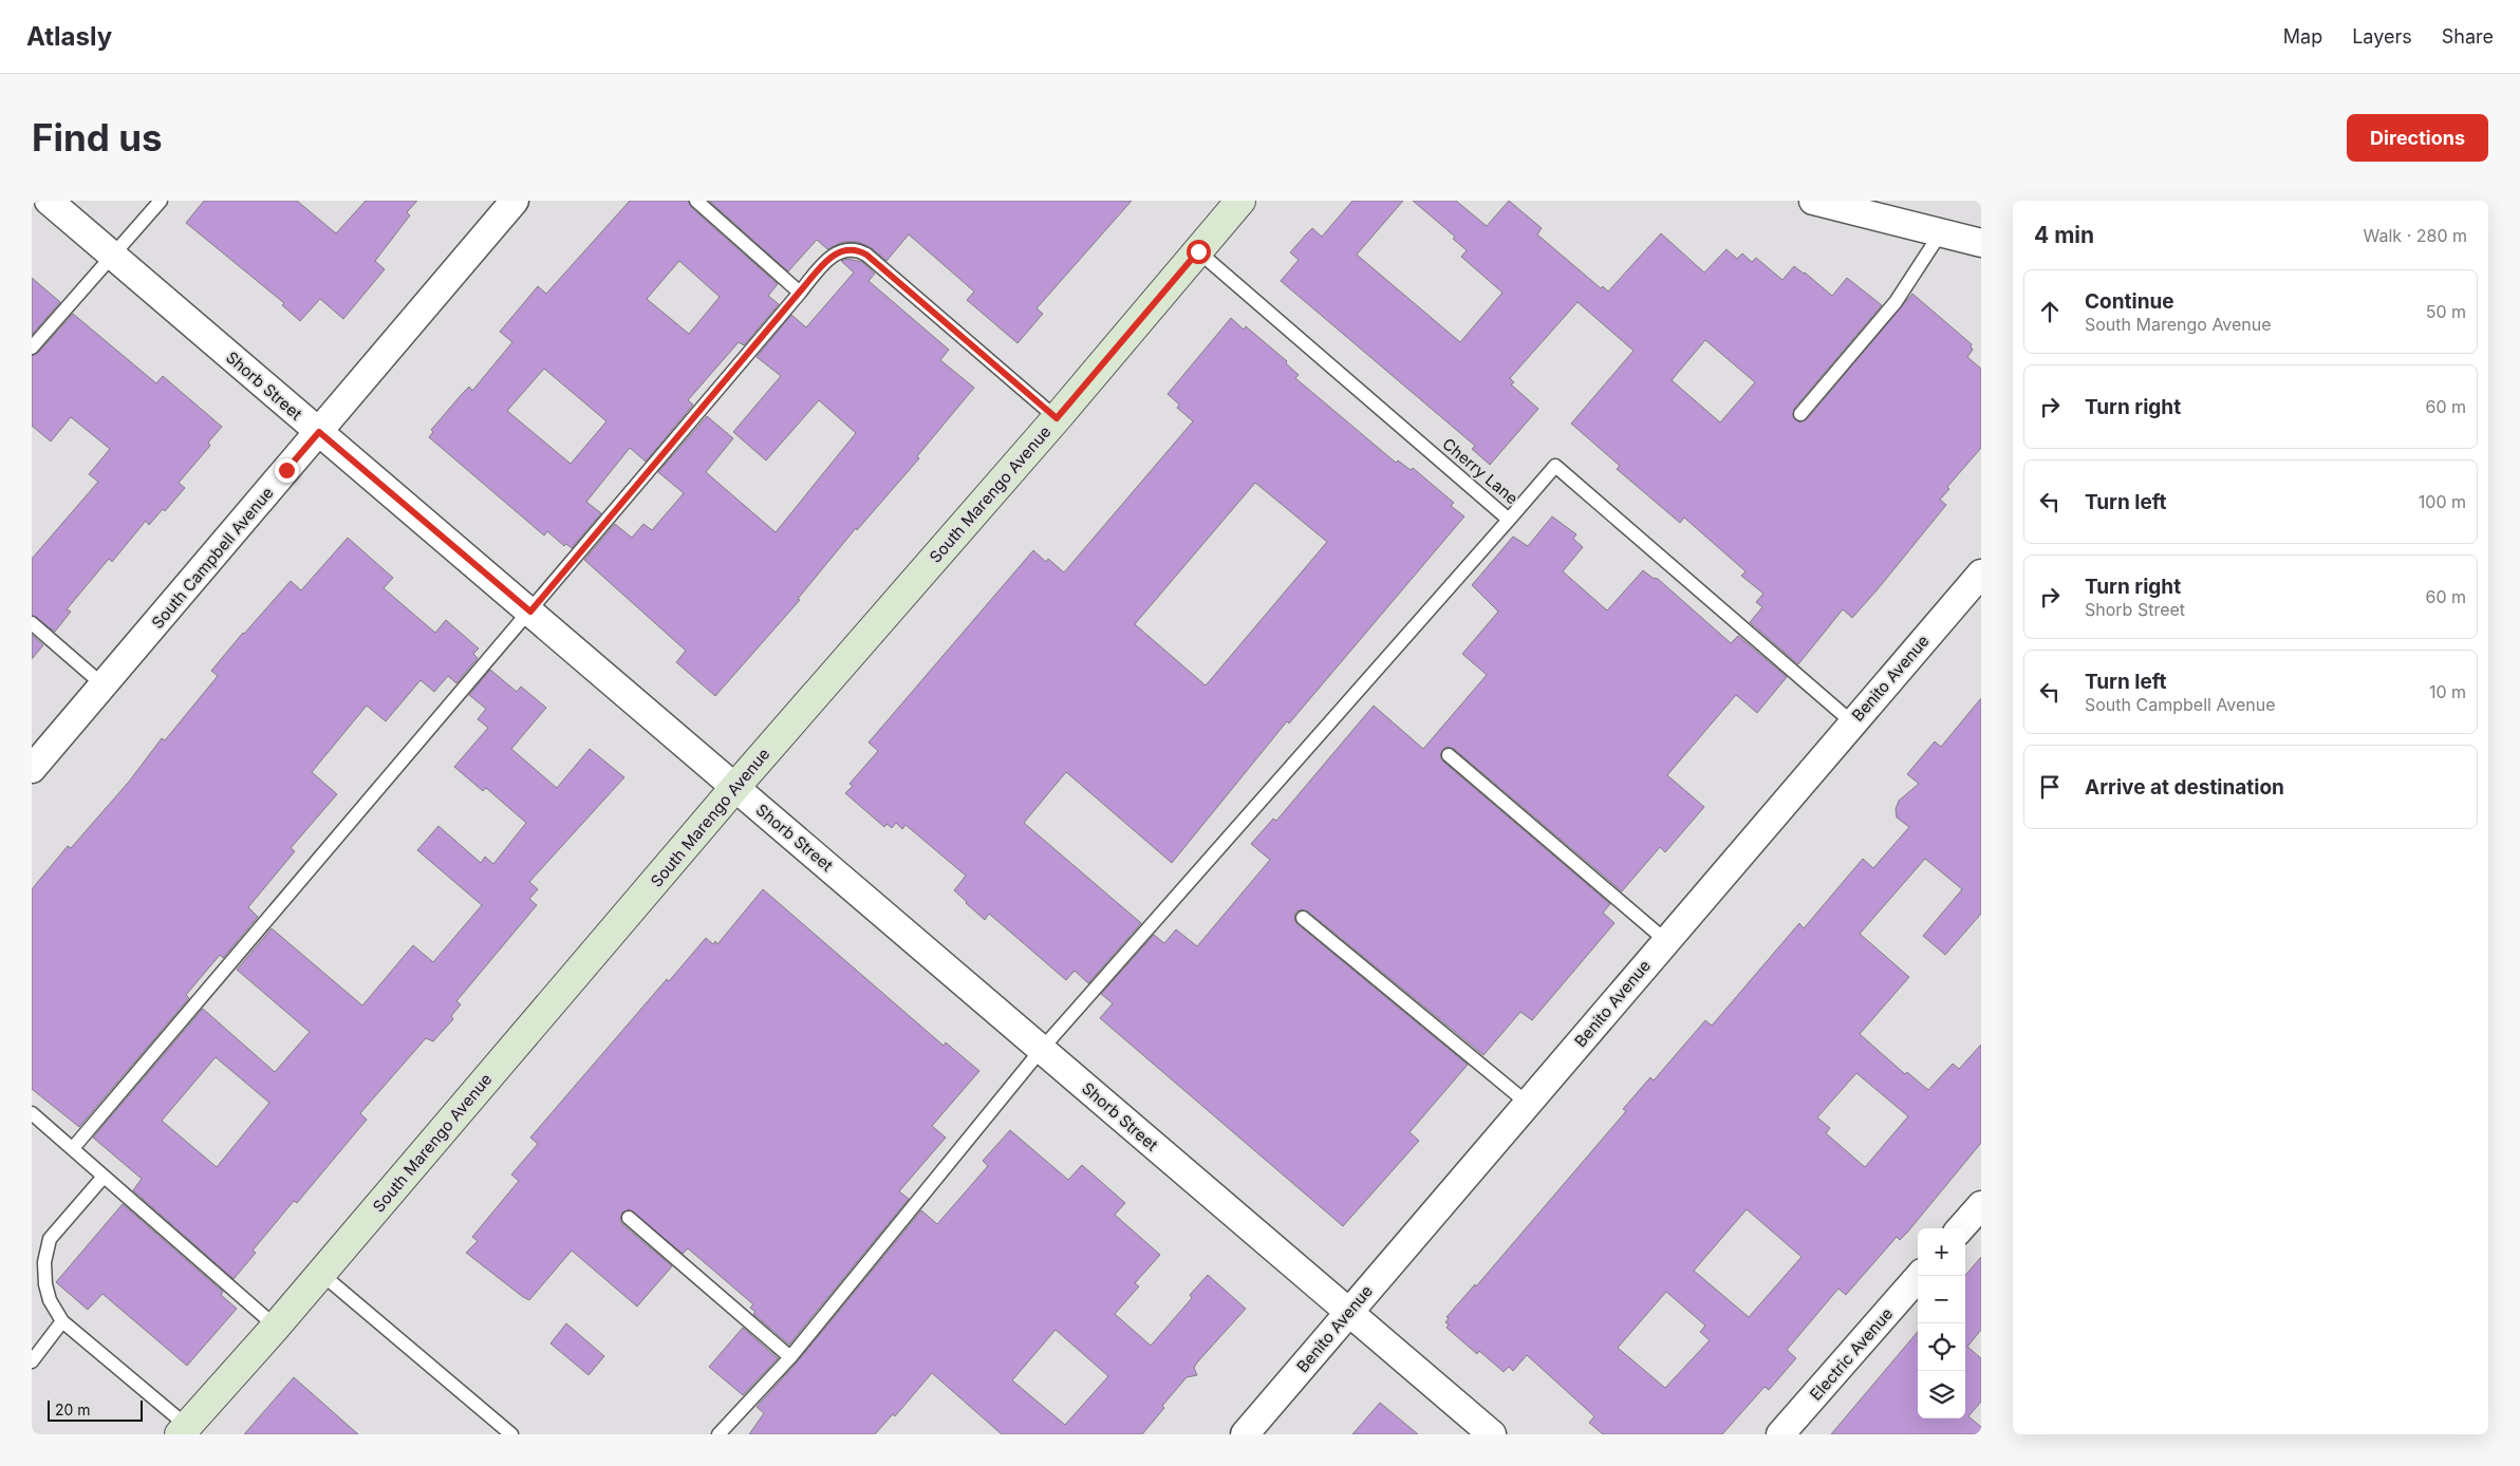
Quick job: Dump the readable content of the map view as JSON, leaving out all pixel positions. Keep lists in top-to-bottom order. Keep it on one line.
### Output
{"streets":{"street":["Shorb Street","South Marengo Avenue","South Campbell Avenue","Benito Avenue","Electric Avenue"],"lane":["Cherry Lane"]},"crossings":[["Shorb Street","South Marengo Avenue"],["Shorb Street","South Campbell Avenue"],["Shorb Street","Benito Avenue"],["Cherry Lane","South Marengo Avenue"],["Cherry Lane","Benito Avenue"]],"scale_bar":"20 m","page":{"header":"Atlasly","nav":["Map","Layers","Share"],"buttons":"Directions","title":"Find us","heading":["4 min","Walk · 280 m"],"list":[["Continue","South Marengo Avenue","50 m"],["Turn right","60 m"],["Turn left","100 m"],["Turn right","Shorb Street","60 m"],["Turn left","South Campbell Avenue","10 m"],"Arrive at destination"],"map_buttons":["+","−"],"scale":"20 m"}}
